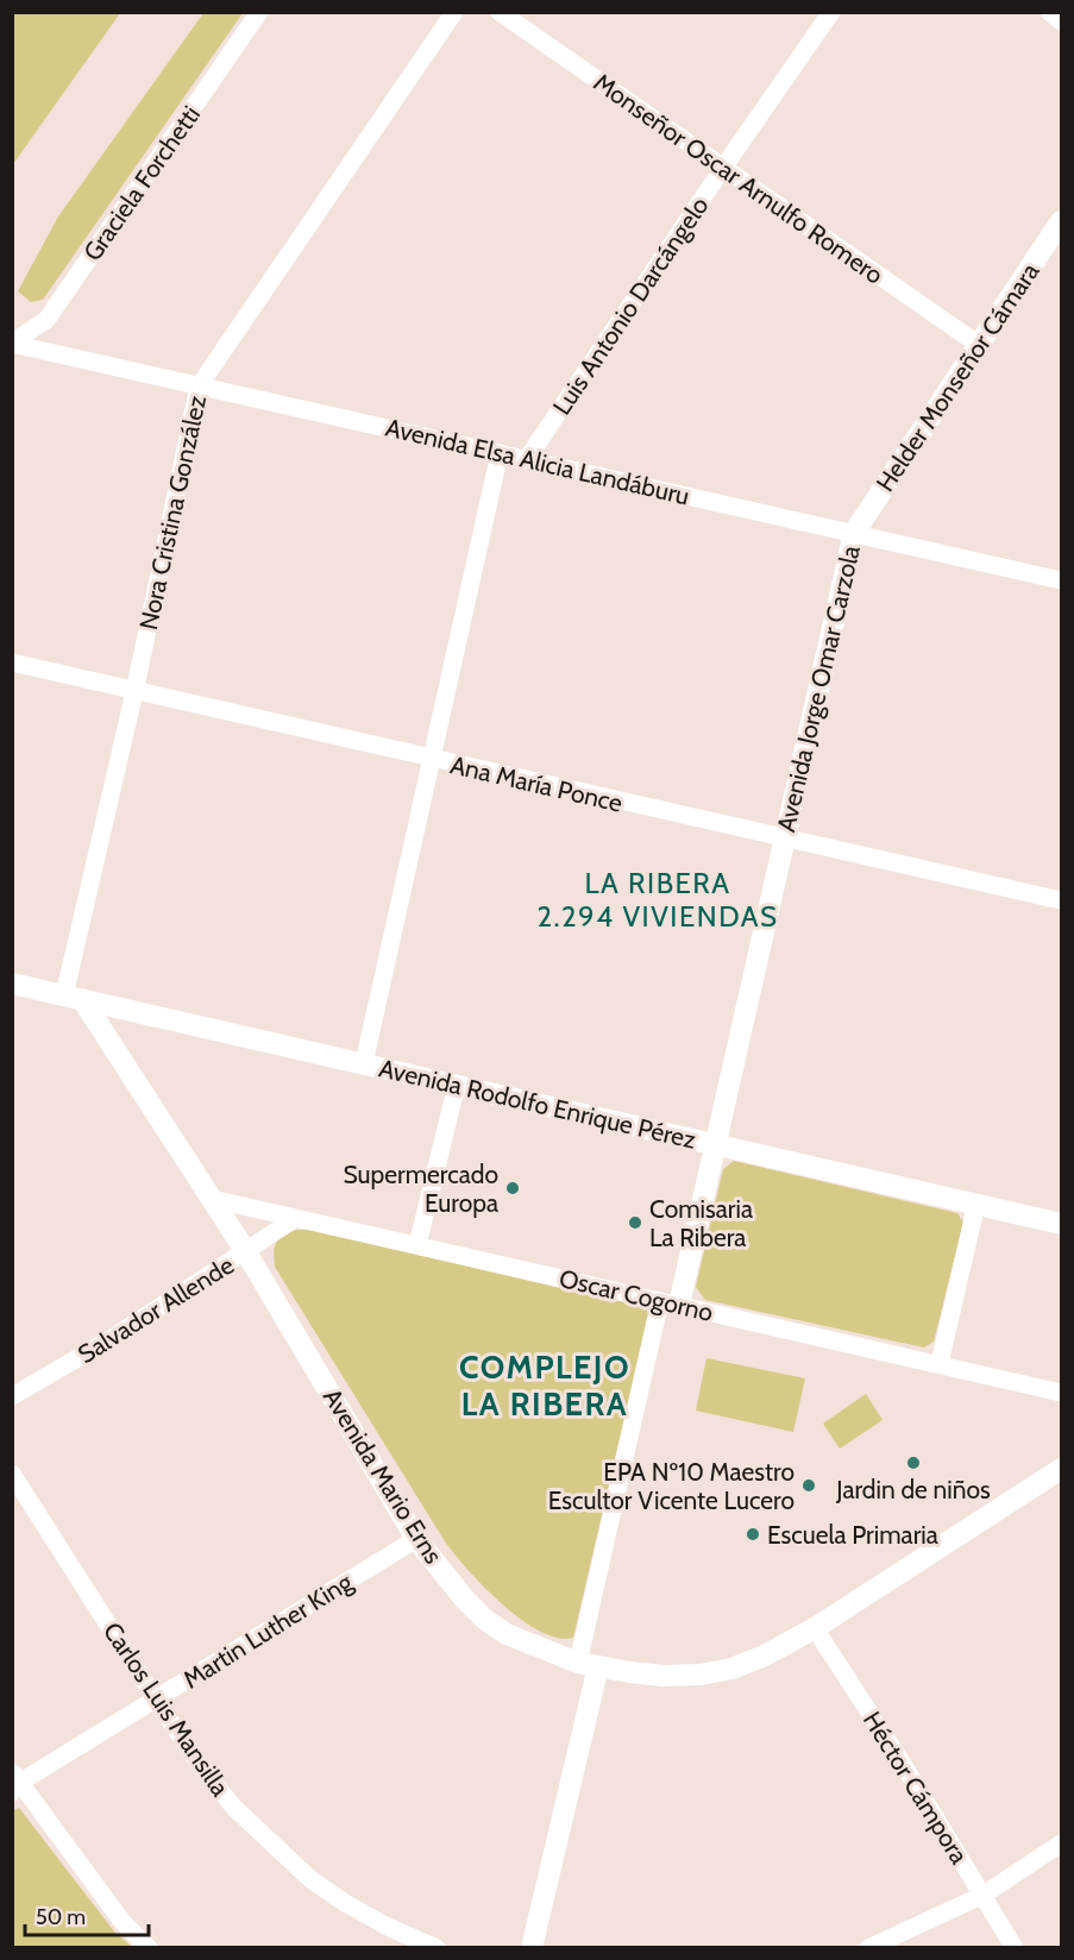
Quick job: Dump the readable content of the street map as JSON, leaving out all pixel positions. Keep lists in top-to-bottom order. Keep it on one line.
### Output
{"streets":{"street":["Monseñor Oscar Arnulfo Romero","Graciela Forchetti","Luis Antonio Darcángelo","Helder Monseñor Cámara","Avenida Elsa Alicia Landáburu","Nora Cristina González","Avenida Jorge Omar Carzola","Ana María Ponce","Avenida Rodolfo Enrique Pérez","Oscar Cogorno","Salvador Allende","Avenida Mario Erns","Martin Luther King","Carlos Luis Mansilla","Héctor Cámpora"]},"crossings":[["Monseñor Oscar Arnulfo Romero","Luis Antonio Darcángelo"],["Monseñor Oscar Arnulfo Romero","Helder Monseñor Cámara"],["Graciela Forchetti","Avenida Elsa Alicia Landáburu"],["Luis Antonio Darcángelo","Avenida Elsa Alicia Landáburu"],["Helder Monseñor Cámara","Avenida Elsa Alicia Landáburu"],["Helder Monseñor Cámara","Avenida Jorge Omar Carzola"],["Avenida Elsa Alicia Landáburu","Nora Cristina González"],["Avenida Elsa Alicia Landáburu","Avenida Jorge Omar Carzola"],["Nora Cristina González","Ana María Ponce"],["Nora Cristina González","Avenida Rodolfo Enrique Pérez"],["Nora Cristina González","Avenida Mario Erns"],["Avenida Jorge Omar Carzola","Ana María Ponce"],["Avenida Jorge Omar Carzola","Avenida Rodolfo Enrique Pérez"],["Avenida Jorge Omar Carzola","Oscar Cogorno"],["Avenida Jorge Omar Carzola","Avenida Mario Erns"],["Avenida Rodolfo Enrique Pérez","Avenida Mario Erns"],["Oscar Cogorno","Salvador Allende"],["Oscar Cogorno","Avenida Mario Erns"],["Salvador Allende","Avenida Mario Erns"],["Avenida Mario Erns","Martin Luther King"],["Avenida Mario Erns","Héctor Cámpora"],["Martin Luther King","Carlos Luis Mansilla"]],"districts":["LA RIBERA 2.294 VIVIENDAS","COMPLEJO LA RIBERA"],"places":["Supermercado Europa","Comisaria La Ribera","Jardin de niños","EPA Nº10 Maestro Escultor Vicente Lucero","Escuela Primaria"],"scale_bar":"50 m"}
